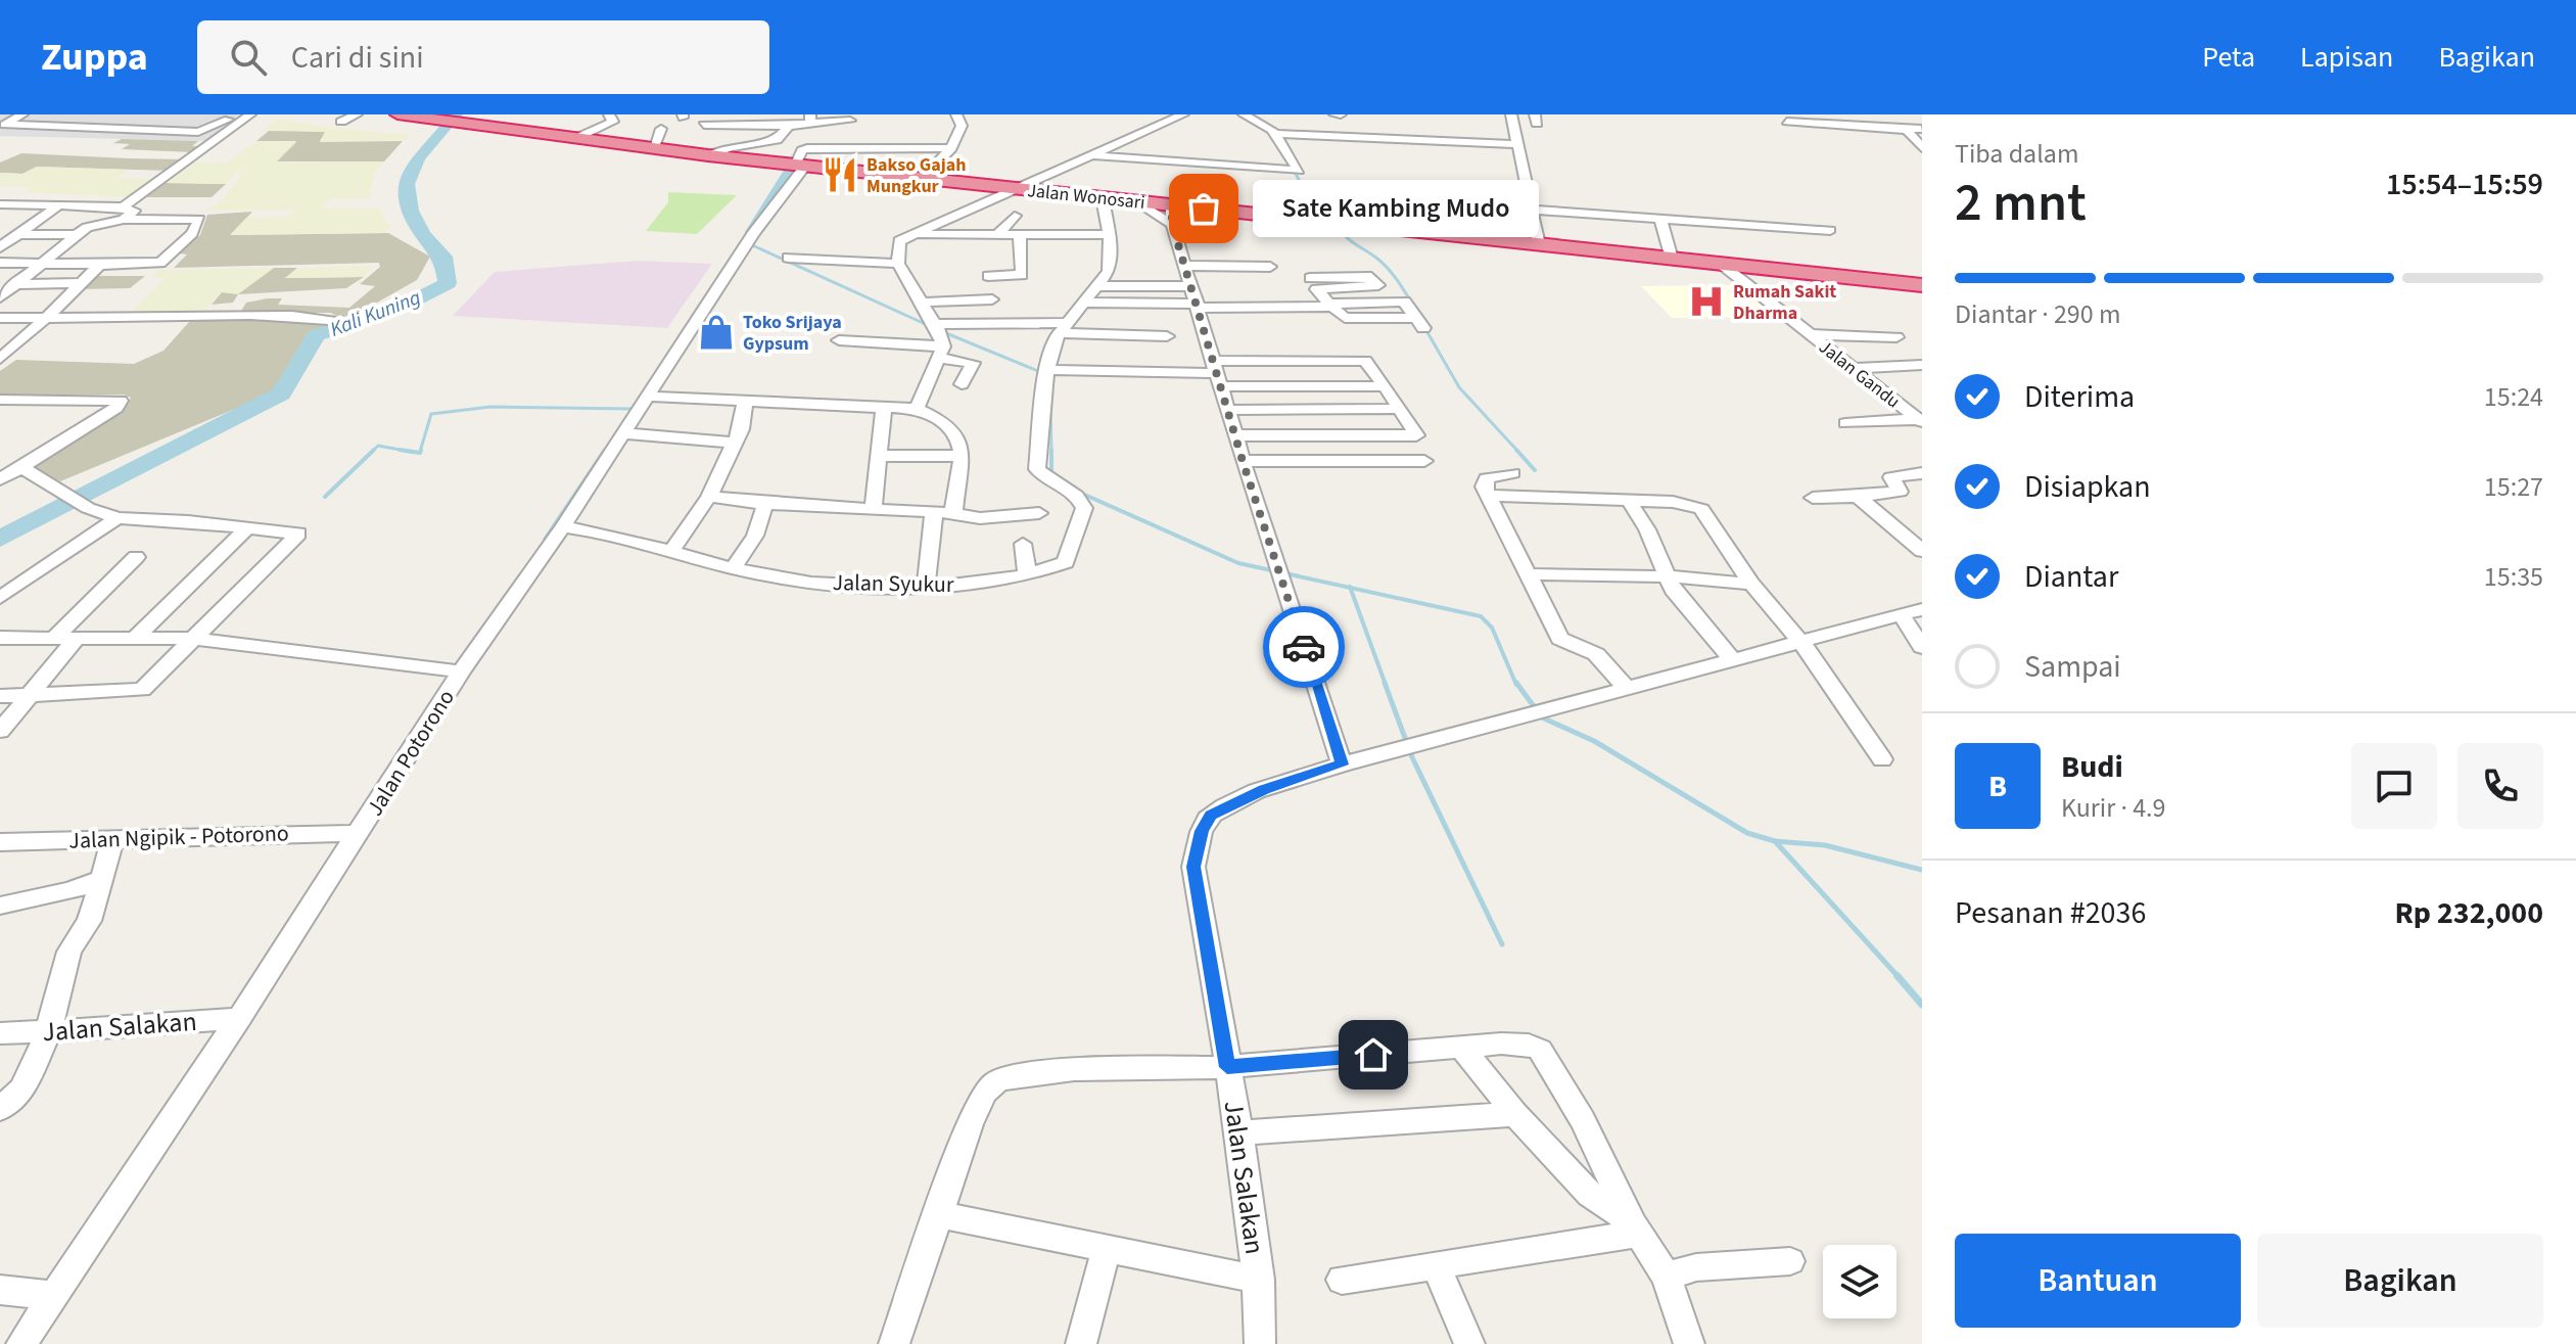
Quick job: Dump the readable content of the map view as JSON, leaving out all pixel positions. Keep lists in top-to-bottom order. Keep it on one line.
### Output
{"streets":{"highway":["Jalan Wonosari"],"street":["Jalan Gandu","Jalan Syukur","Jalan Potorono","Jalan Ngipik - Potorono","Jalan Salakan"]},"crossings":[["Jalan Wonosari","Jalan Gandu"],["Jalan Wonosari","Jalan Potorono"],["Jalan Syukur","Jalan Potorono"],["Jalan Potorono","Jalan Ngipik - Potorono"],["Jalan Potorono","Jalan Salakan"]],"water":["Kali Kuning"],"places":{"restaurant":["Bakso Gajah Mungkur"],"other":["Sate Kambing Mudo"],"hospital":["Rumah Sakit Dharma"],"shop":["Toko Srijaya Gypsum"]},"page":{"header":"Zuppa","search":"Cari di sini","nav":["Peta","Lapisan","Bagikan"],"heading":["2 mnt","Tiba dalam","15:54–15:59"],"panel":["Budi","Kurir · 4.9","Pesanan #2036","Rp 232,000"],"bubble":"Sate Kambing Mudo","bar":"Diantar · 290 m","list":[["Diterima","15:24"],["Disiapkan","15:27"],["Diantar","15:35"],"Sampai"],"round":"B","buttons":["Bantuan","Bagikan"]}}
